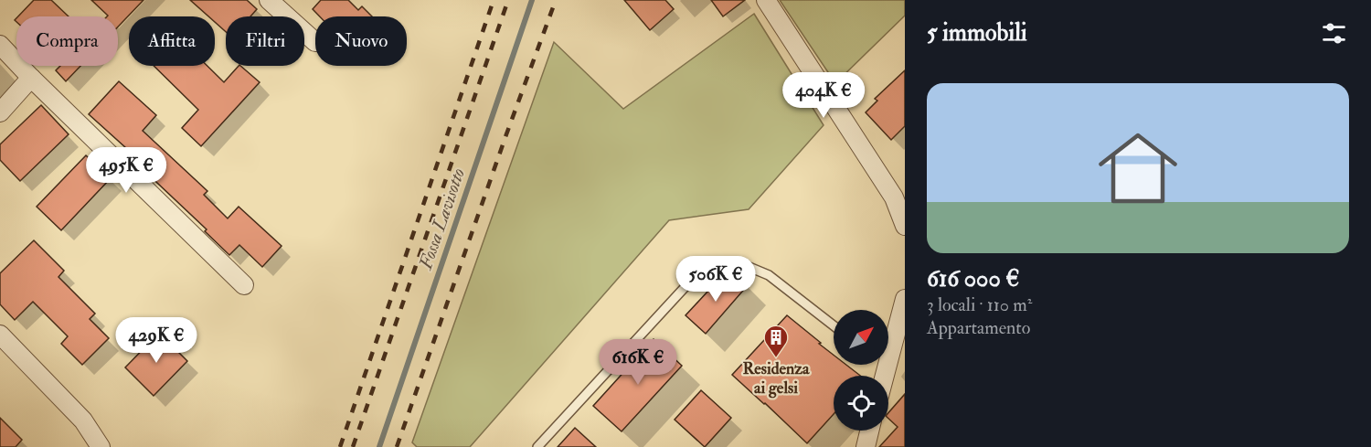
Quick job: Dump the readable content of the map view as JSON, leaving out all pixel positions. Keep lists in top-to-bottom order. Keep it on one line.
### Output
{"water":["Fossa Lavisotto"],"places":{"building":["Residenza ai gelsi"]},"north":"top right","page":{"heading":"5 immobili","chip":["Compra","Affitta","Filtri","Nuovo"],"list":[{"name":"616 000 €","note":"3 locali · 110 m² · Appartamento"}],"price":["404K €","495K €","506K €","429K €","616K €"]}}
